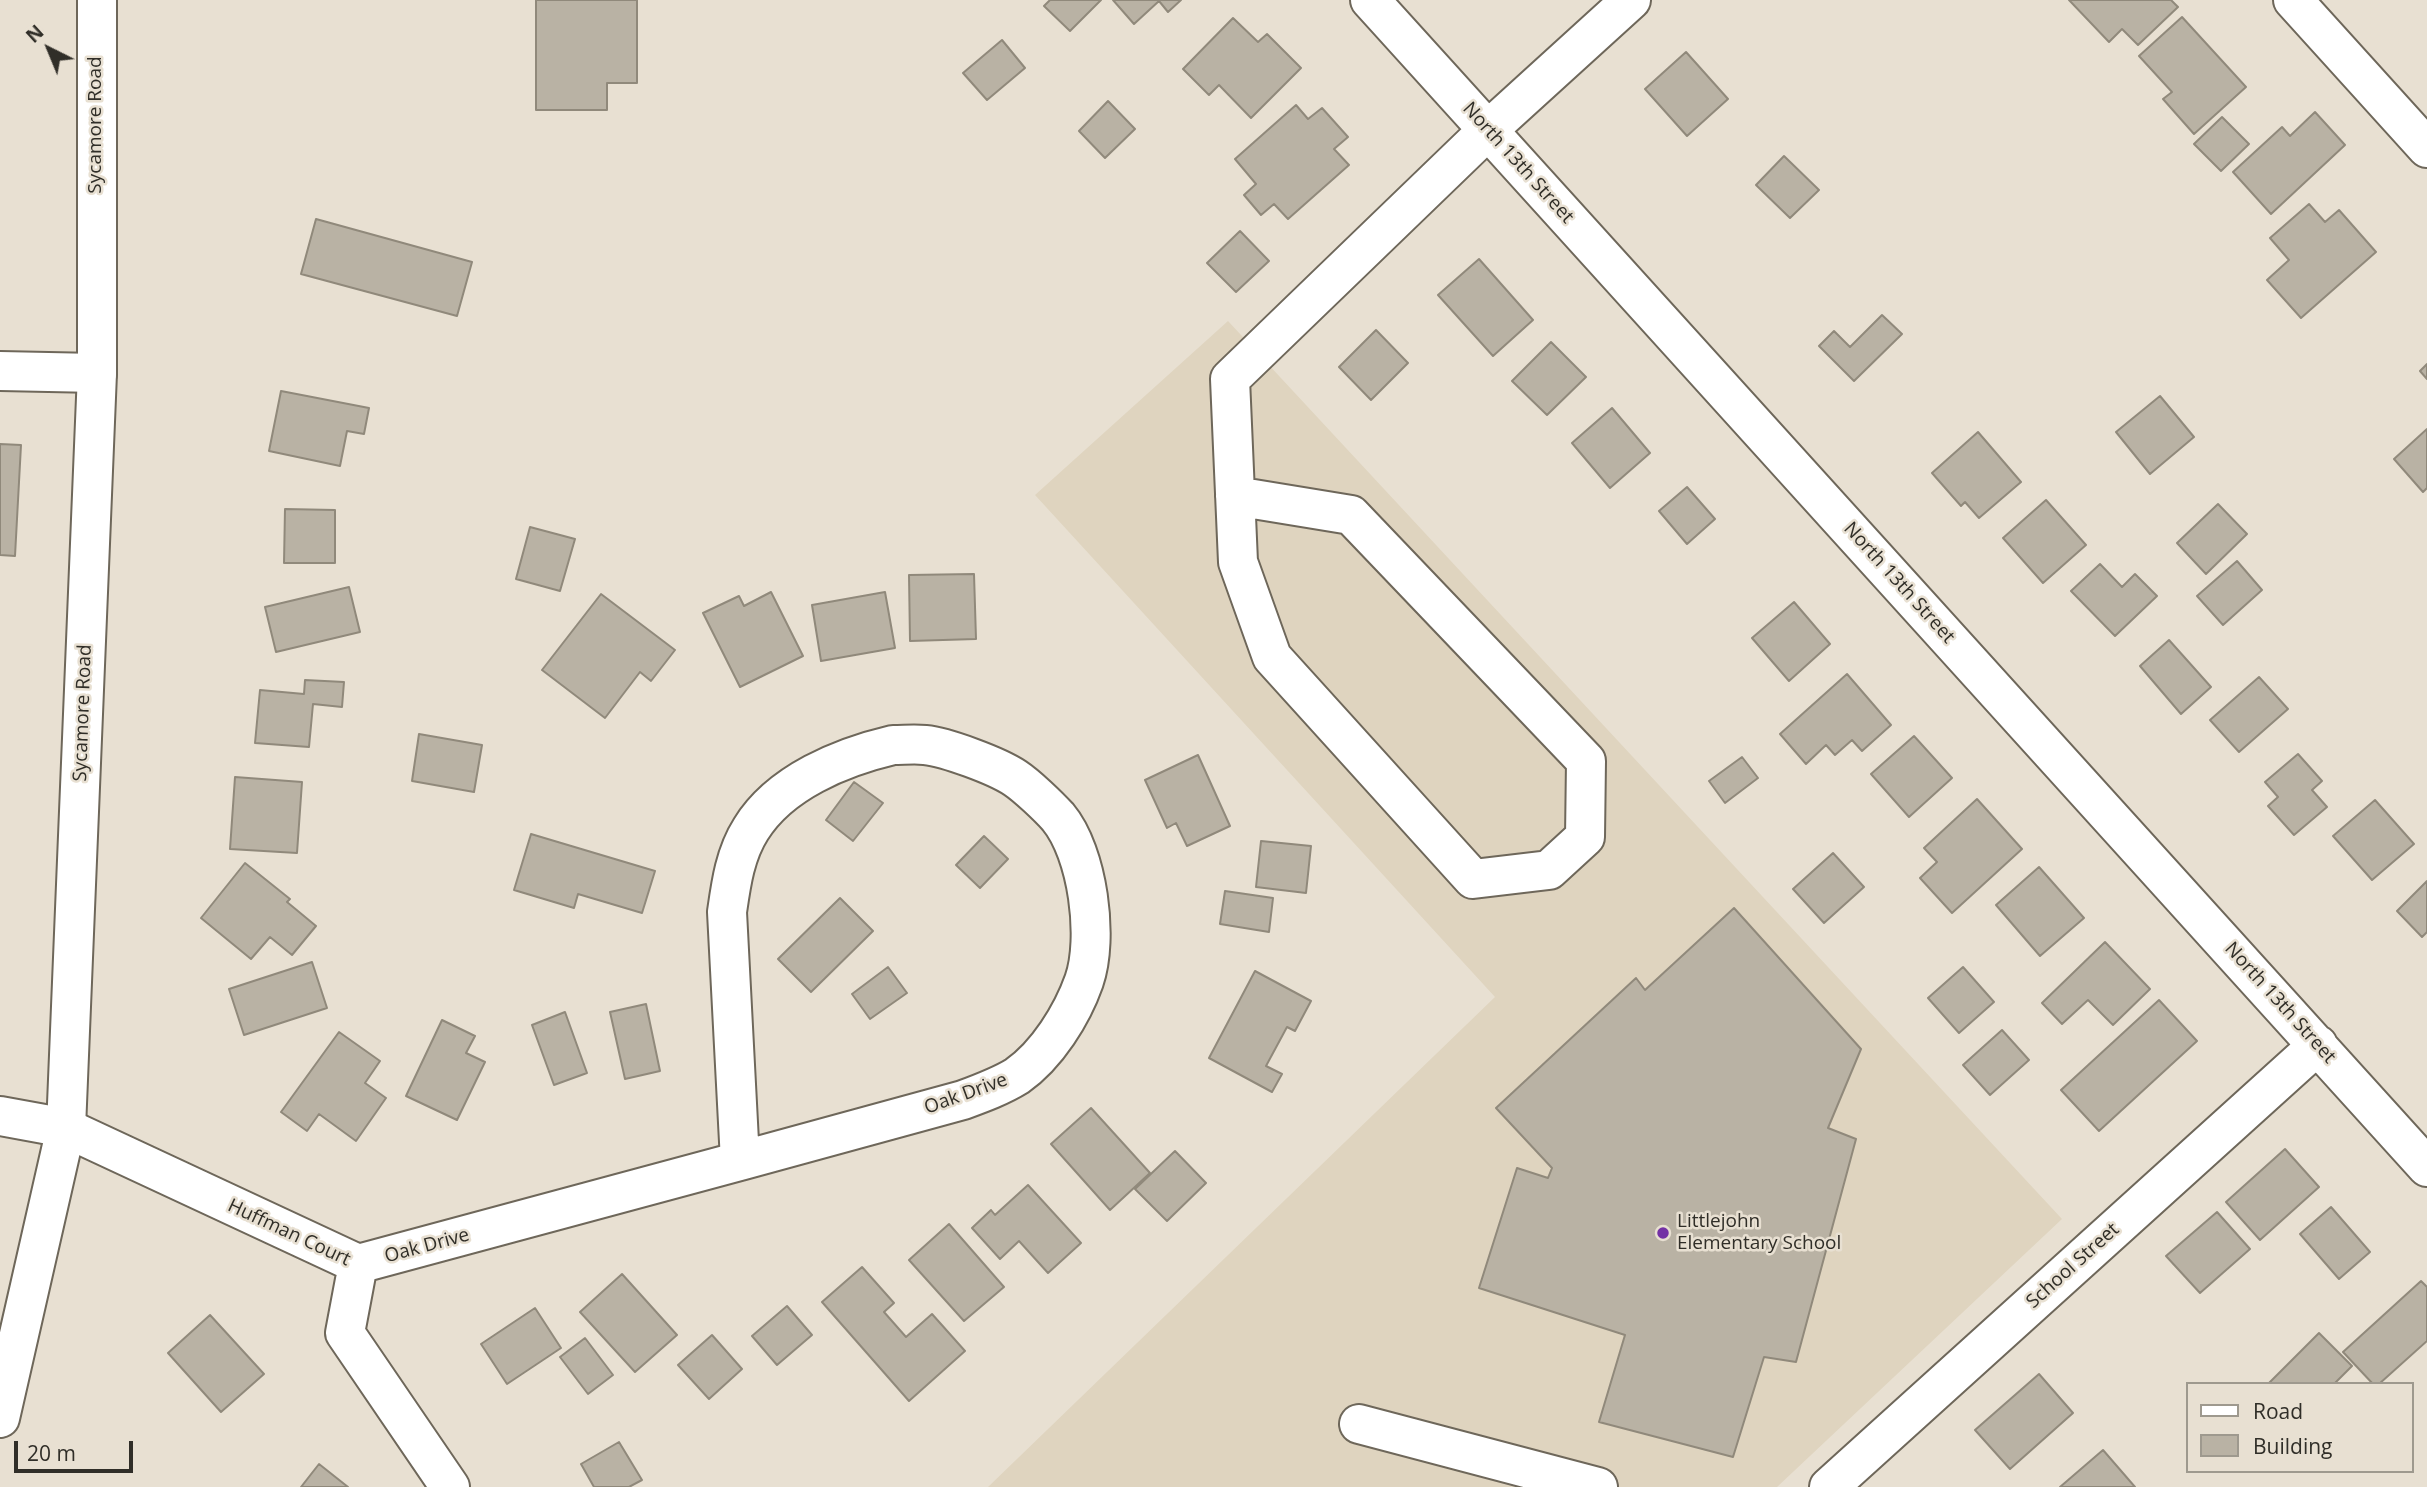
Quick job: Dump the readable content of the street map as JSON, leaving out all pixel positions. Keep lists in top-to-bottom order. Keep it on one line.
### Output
{"streets":{"street":["Sycamore Road","North 13th Street","Oak Drive","Huffman Court","School Street"]},"crossings":[["Sycamore Road","Huffman Court"],["North 13th Street","School Street"],["Oak Drive","Huffman Court"]],"places":["Littlejohn Elementary School"],"legend":["Road","Building"],"scale_bar":"20 m","north":"top left"}
